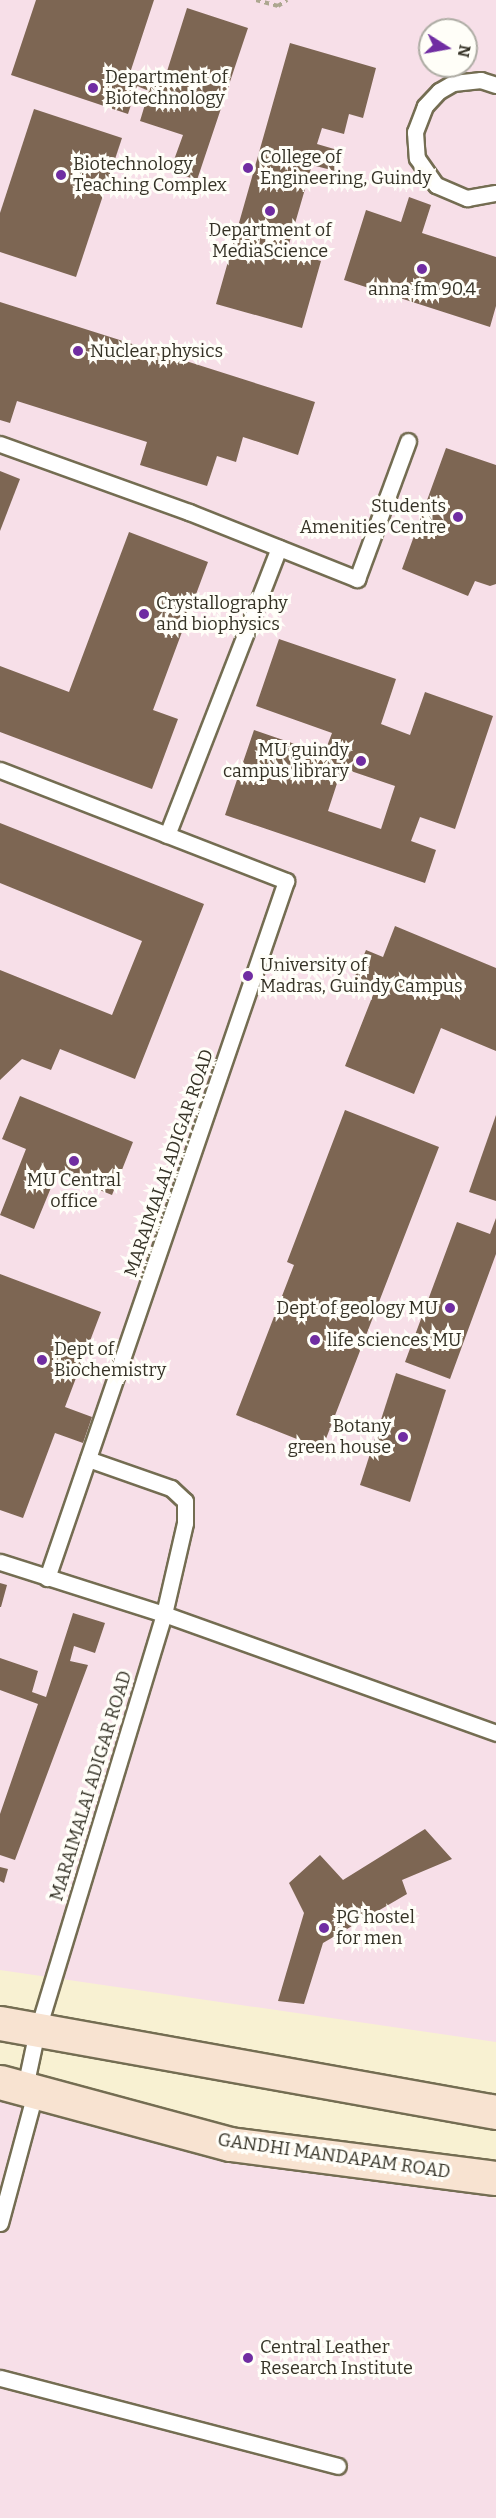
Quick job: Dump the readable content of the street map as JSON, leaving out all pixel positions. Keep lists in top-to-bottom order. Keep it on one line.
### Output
{"streets":{"main road":["GANDHI MANDAPAM ROAD"],"lane":["MARAIMALAI ADIGAR ROAD"]},"crossings":[["MARAIMALAI ADIGAR ROAD","GANDHI MANDAPAM ROAD"]],"places":["Department of Biotechnology","College of Engineering, Guindy","Biotechnology Teaching Complex","Department of MediaScience","anna fm 90.4","Nuclear physics","Students Amenities Centre","Crystallography and biophysics","MU guindy campus library","University of Madras, Guindy Campus","MU Central office","Dept of geology MU","life sciences MU","Dept of Biochemistry","Botany green house","PG hostel for men","Central Leather Research Institute"],"north":"right"}
